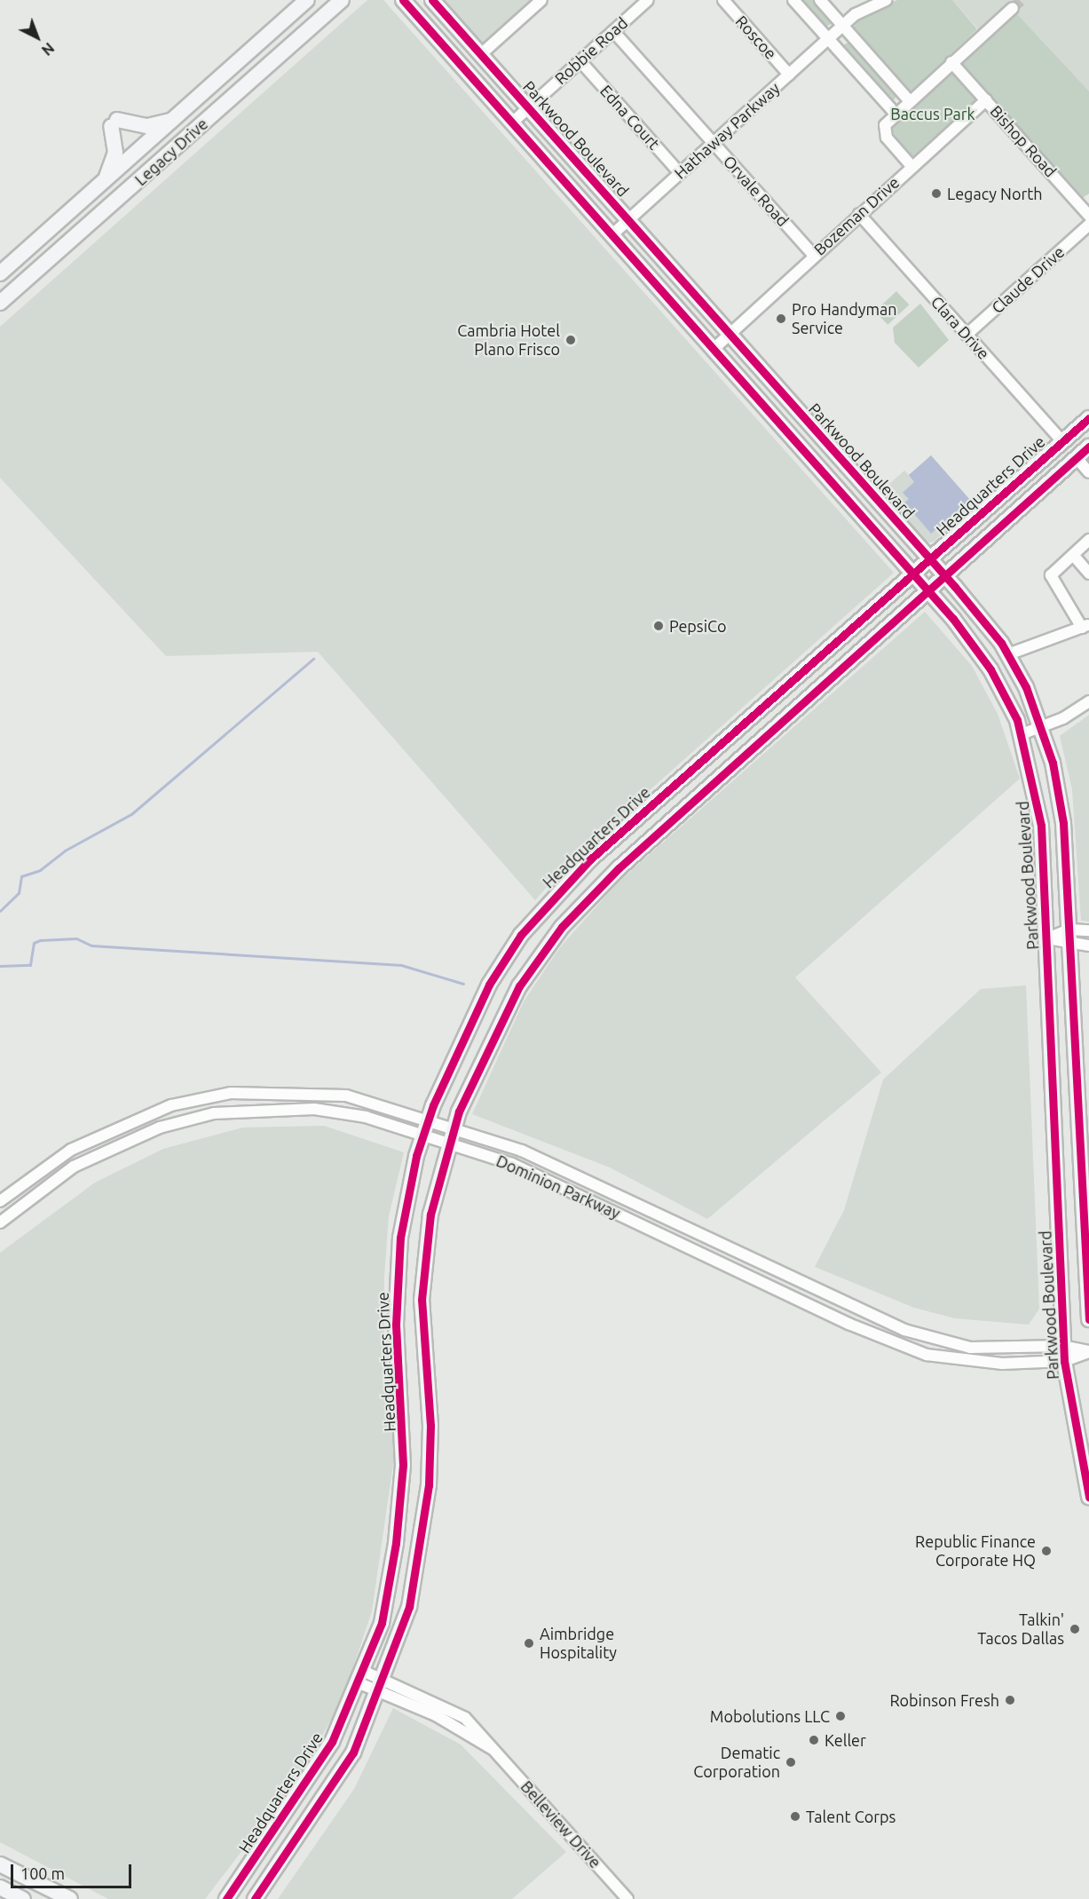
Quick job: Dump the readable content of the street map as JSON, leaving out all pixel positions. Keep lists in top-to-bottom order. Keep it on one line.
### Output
{"streets":{"main road":["Parkwood Boulevard","Legacy Drive","Headquarters Drive"],"street":["Roscoe","Robbie Road","Edna Court","Hathaway Parkway","Bishop Road","Orvale Road","Bozeman Drive","Claude Drive","Clara Drive","Dominion Parkway","Belleview Drive"]},"crossings":[["Roscoe","Hathaway Parkway"],["Robbie Road","Edna Court"],["Robbie Road","Parkwood Boulevard"],["Robbie Road","Orvale Road"],["Edna Court","Hathaway Parkway"],["Hathaway Parkway","Parkwood Boulevard"],["Hathaway Parkway","Orvale Road"],["Parkwood Boulevard","Bozeman Drive"],["Parkwood Boulevard","Headquarters Drive"],["Parkwood Boulevard","Dominion Parkway"],["Bishop Road","Bozeman Drive"],["Orvale Road","Bozeman Drive"],["Bozeman Drive","Clara Drive"],["Claude Drive","Clara Drive"],["Clara Drive","Headquarters Drive"],["Headquarters Drive","Dominion Parkway"],["Headquarters Drive","Belleview Drive"]],"parks":["Baccus Park"],"places":["Legacy North","Pro Handyman Service","Cambria Hotel Plano Frisco","PepsiCo","Republic Finance Corporate HQ","Talkin' Tacos Dallas","Aimbridge Hospitality","Robinson Fresh","Mobolutions LLC","Keller","Dematic Corporation","Talent Corps"],"scale_bar":"100 m","north":"bottom right"}
